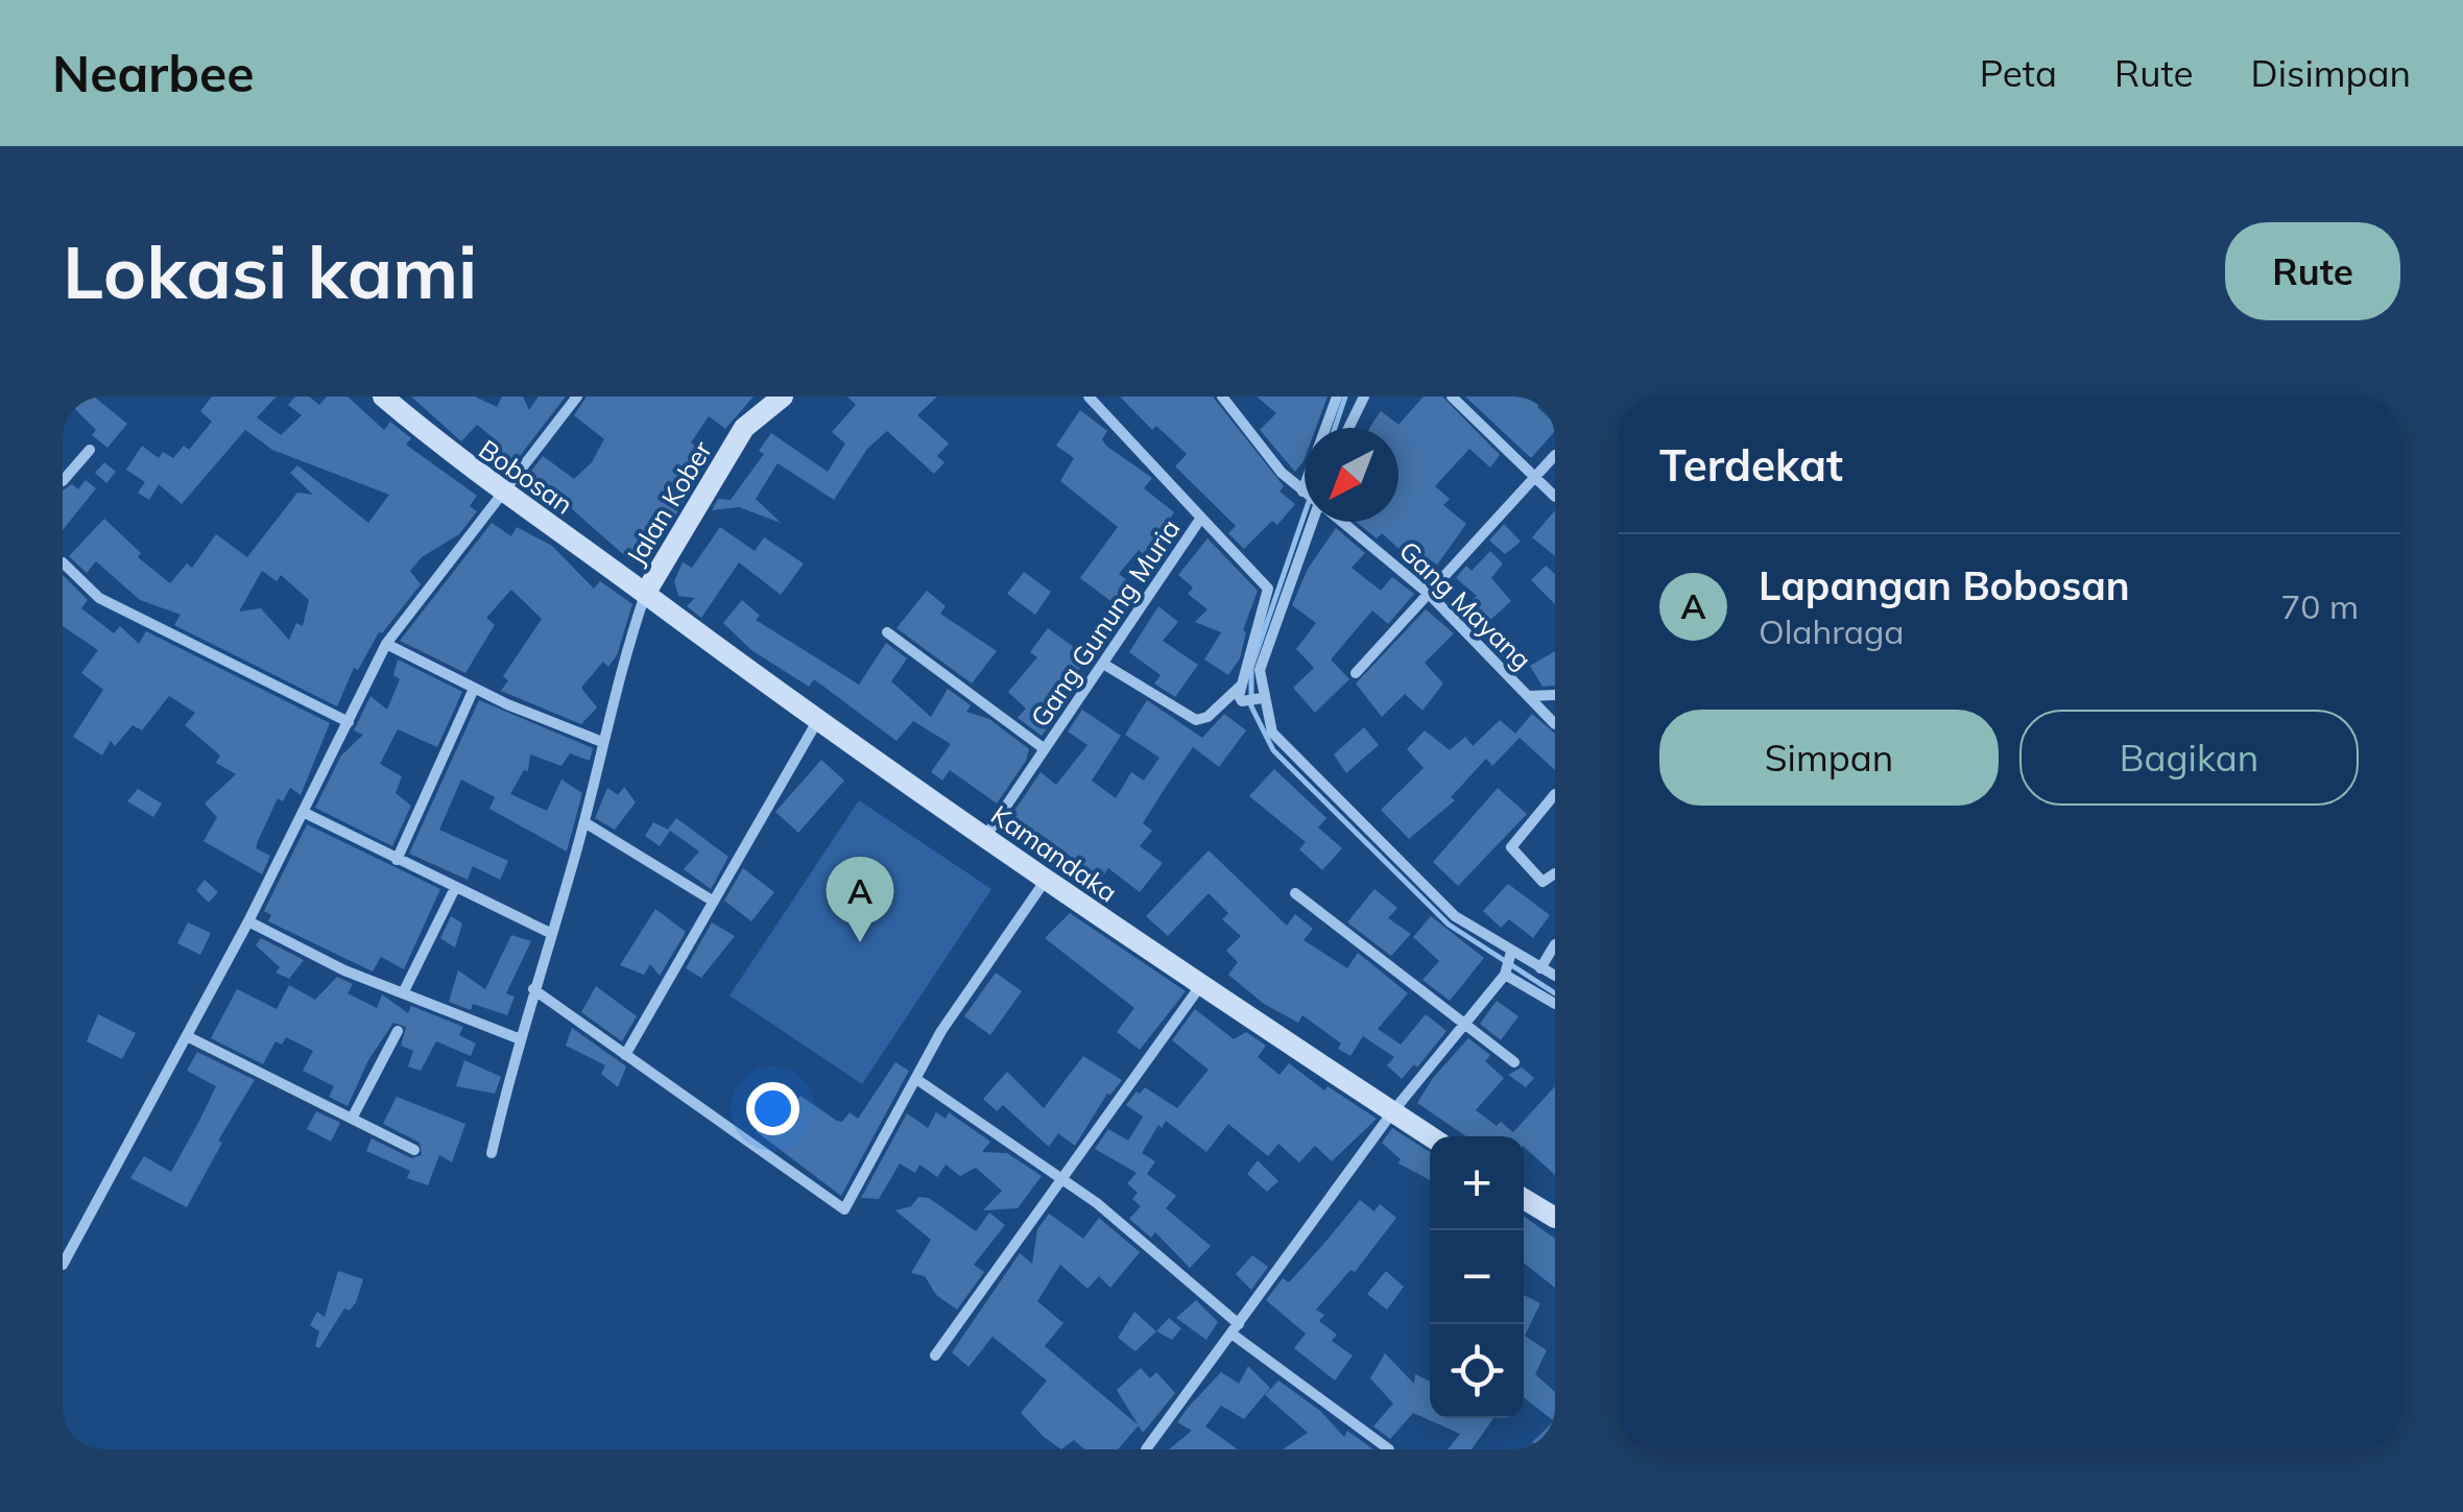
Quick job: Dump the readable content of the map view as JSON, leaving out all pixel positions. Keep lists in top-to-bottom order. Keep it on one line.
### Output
{"streets":{"street":["Bobosan","Jalan Kober","Gang Mayang","Gang Gunung Muria","Kamandaka"]},"crossings":[["Bobosan","Jalan Kober"],["Bobosan","Kamandaka"],["Jalan Kober","Kamandaka"],["Gang Gunung Muria","Kamandaka"]],"north":"bottom left","page":{"header":"Nearbee","nav":["Peta","Rute","Disimpan"],"buttons":["Rute",["Simpan","Bagikan"]],"title":"Lokasi kami","heading":"Terdekat","list":[{"mark":"A","name":"Lapangan Bobosan","note":"Olahraga","value":"70 m"}],"pins":"A","map_buttons":["+","−"]}}
